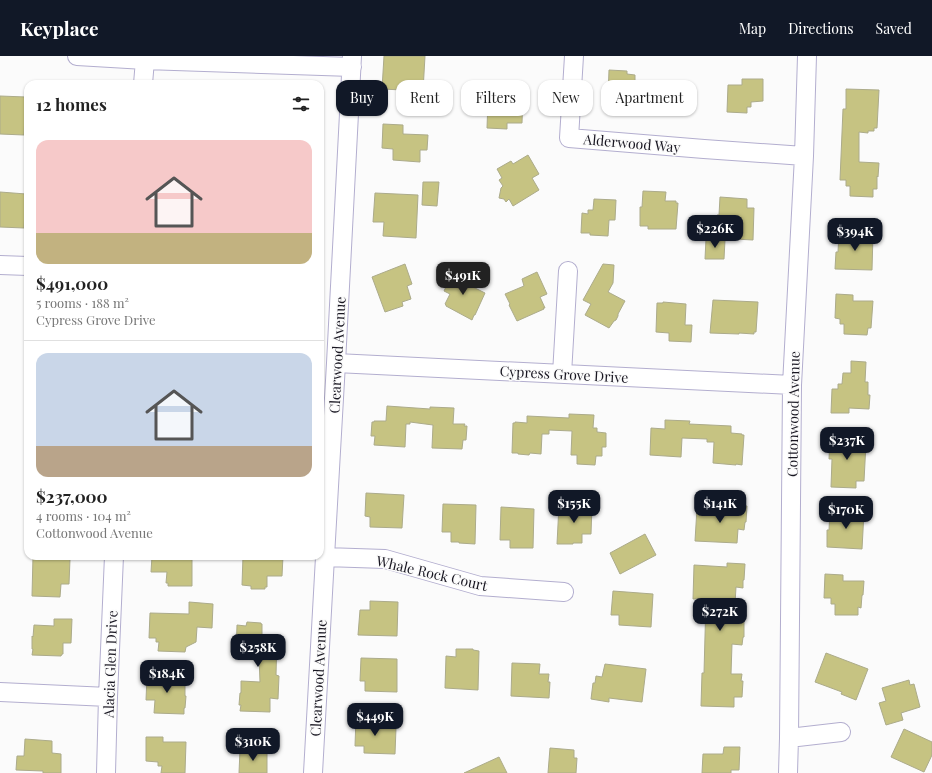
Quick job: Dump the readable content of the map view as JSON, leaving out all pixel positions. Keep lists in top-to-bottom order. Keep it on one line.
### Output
{"streets":{"street":["Alderwood Way","Clearwood Avenue","Cypress Grove Drive","Cottonwood Avenue","Whale Rock Court","Alacia Glen Drive"]},"crossings":[["Alderwood Way","Cottonwood Avenue"],["Clearwood Avenue","Cypress Grove Drive"],["Clearwood Avenue","Whale Rock Court"],["Cypress Grove Drive","Cottonwood Avenue"]],"page":{"header":"Keyplace","nav":["Map","Directions","Saved"],"chip":["Buy","Rent","Filters","New","Apartment"],"heading":"12 homes","list":[{"name":"$491,000","note":"5 rooms · 188 m² · Cypress Grove Drive"},{"name":"$237,000","note":"4 rooms · 104 m² · Cottonwood Avenue"}],"price":["$226K","$394K","$491K","$237K","$155K","$141K","$170K","$272K","$258K","$184K","$449K","$310K"]}}
